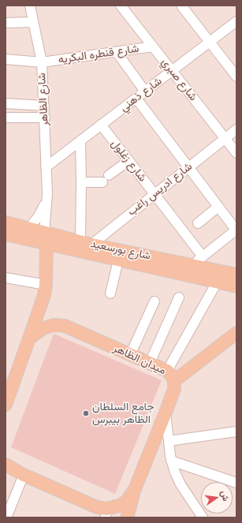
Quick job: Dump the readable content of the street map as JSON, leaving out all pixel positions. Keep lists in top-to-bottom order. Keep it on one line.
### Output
{"streets":{"main road":["شارع الظاهر","شارع بورسعيد","ميدان الظاهر"],"street":["شارع قنطره البكريه","شارع صبري","شارع ذهني","شارع زغلول","شارع ادريس راغب"]},"crossings":[["شارع قنطره البكريه","شارع صبري"],["شارع قنطره البكريه","شارع الظاهر"],["شارع صبري","شارع ذهني"],["شارع صبري","شارع ادريس راغب"],["شارع ذهني","شارع الظاهر"],["شارع ذهني","شارع زغلول"],["شارع الظاهر","شارع بورسعيد"],["شارع الظاهر","ميدان الظاهر"],["شارع زغلول","شارع ادريس راغب"],["شارع ادريس راغب","شارع بورسعيد"]],"places":["جامع السلطان الظاهر بيبرس"],"north":"right"}
